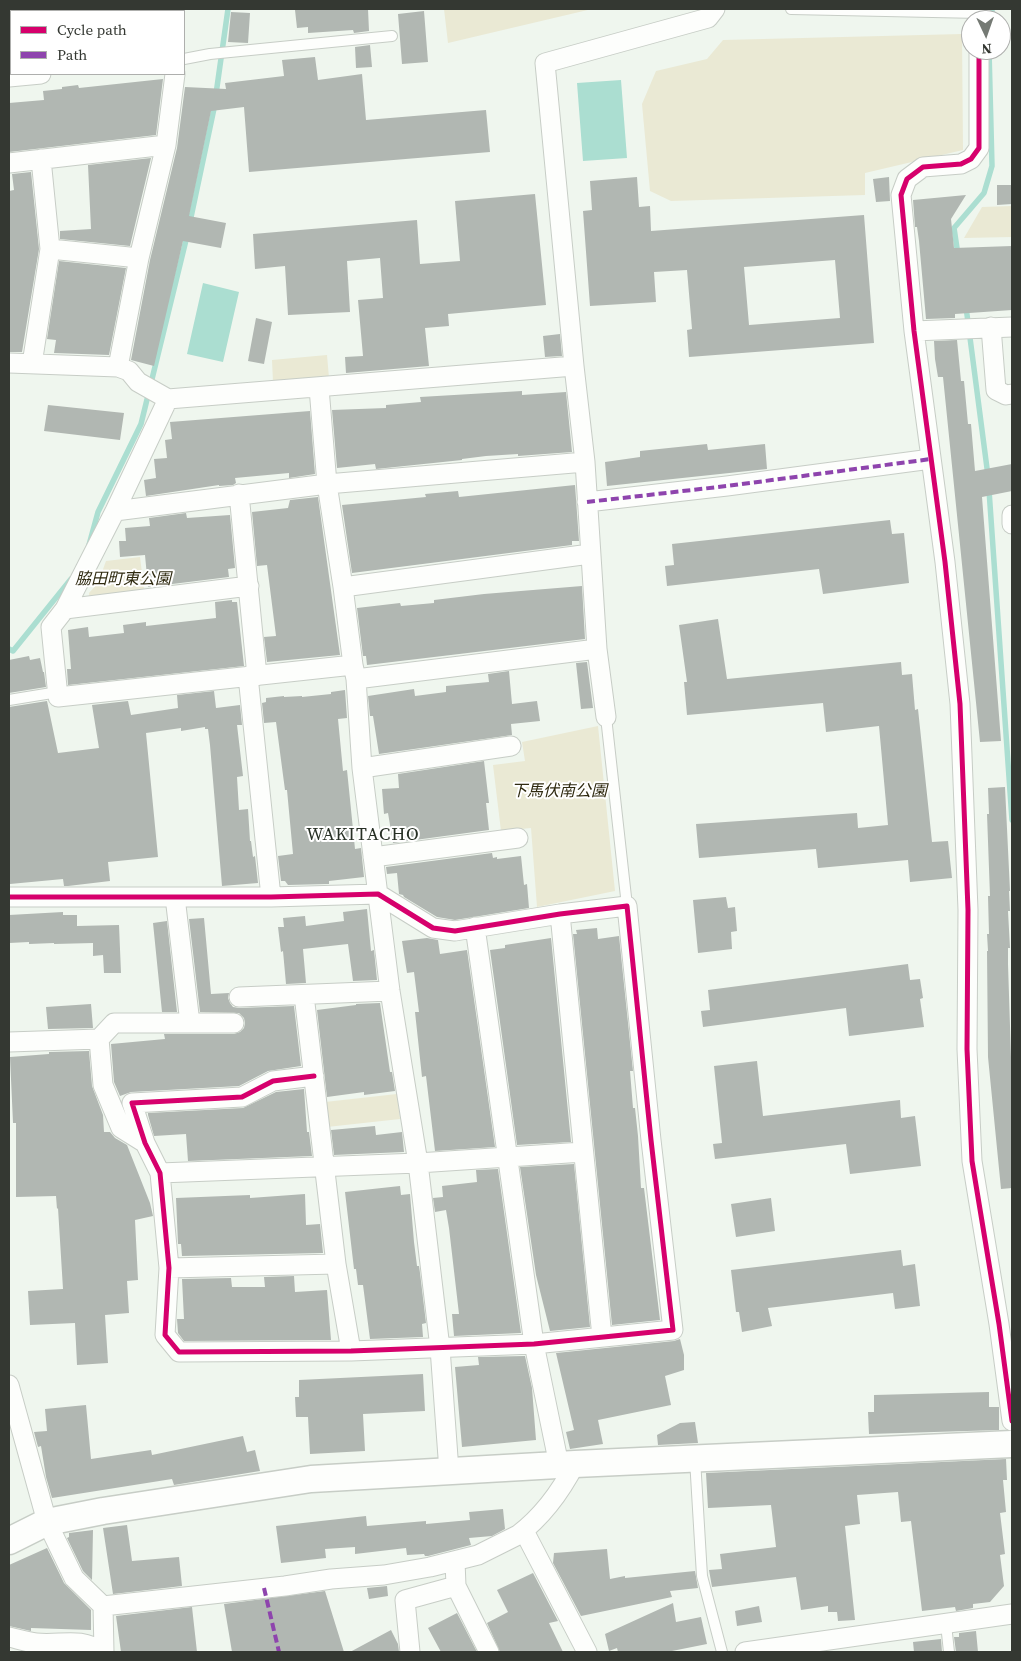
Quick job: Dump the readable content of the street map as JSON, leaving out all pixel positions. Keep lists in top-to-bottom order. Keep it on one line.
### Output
{"districts":["WAKITACHO"],"parks":["脇田町東公園","下馬伏南公園"],"legend":["Cycle path","Path"],"north":"bottom"}
